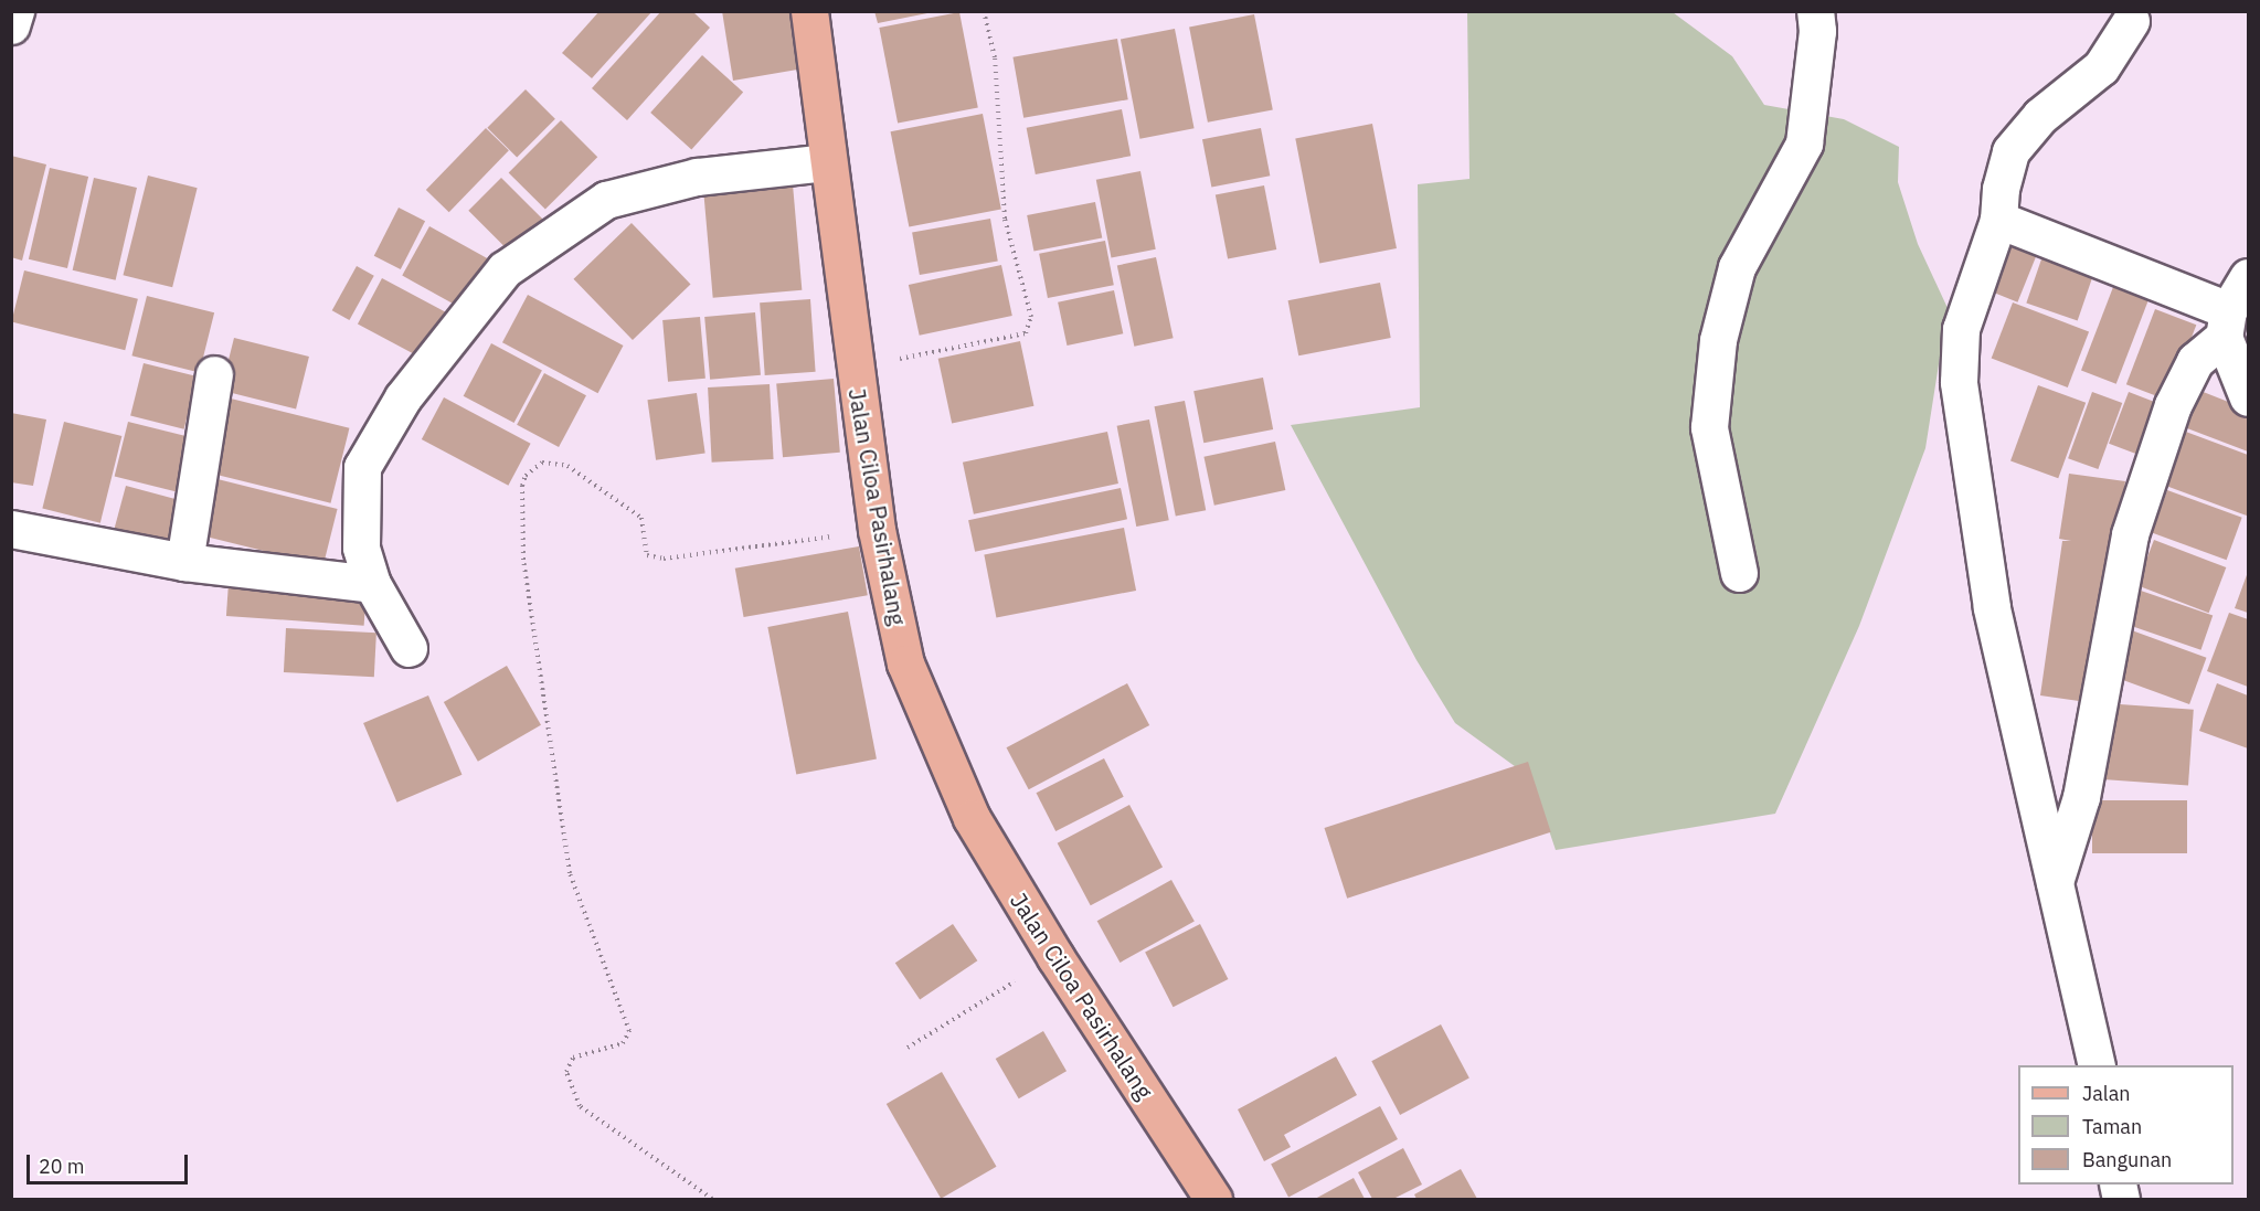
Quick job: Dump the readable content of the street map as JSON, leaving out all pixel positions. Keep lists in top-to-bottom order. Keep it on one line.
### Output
{"streets":{"main road":["Jalan Ciloa Pasirhalang"]},"legend":["Jalan","Taman","Bangunan"],"scale_bar":"20 m"}
